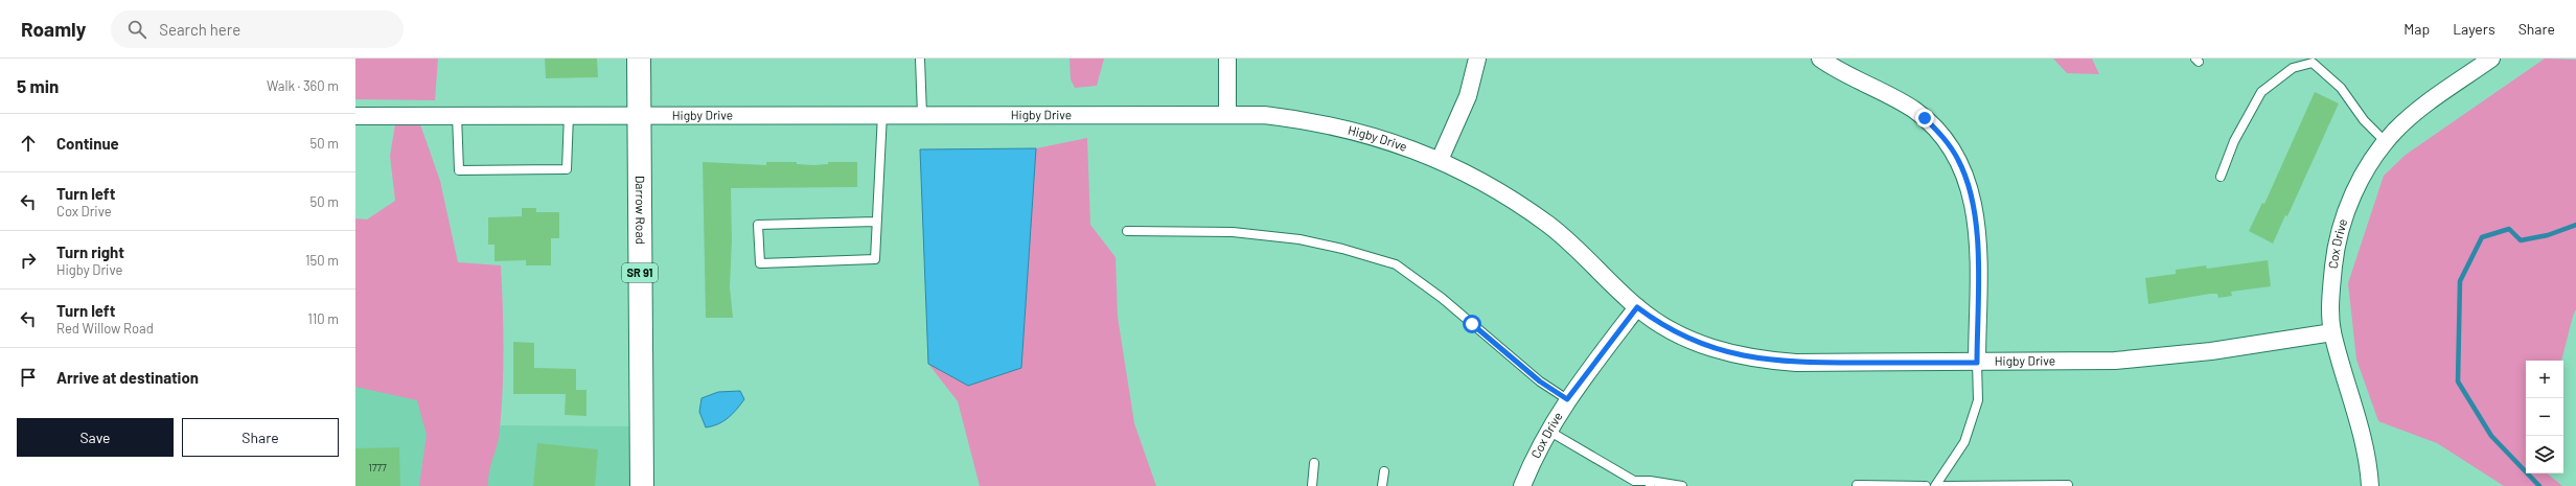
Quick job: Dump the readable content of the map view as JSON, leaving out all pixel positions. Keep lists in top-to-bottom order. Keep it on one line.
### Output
{"streets":{"main road":["Darrow Road","SR 91"],"street":["Higby Drive","Cox Drive"]},"crossings":[["Higby Drive","Darrow Road"],["Higby Drive","Cox Drive"]],"house_numbers":["1777"],"page":{"header":"Roamly","search":"Search here","nav":["Map","Layers","Share"],"heading":["5 min","Walk · 360 m"],"list":[["Continue","50 m"],["Turn left","Cox Drive","50 m"],["Turn right","Higby Drive","150 m"],["Turn left","Red Willow Road","110 m"],"Arrive at destination"],"map_buttons":["+","−"],"buttons":["Save","Share"]}}
